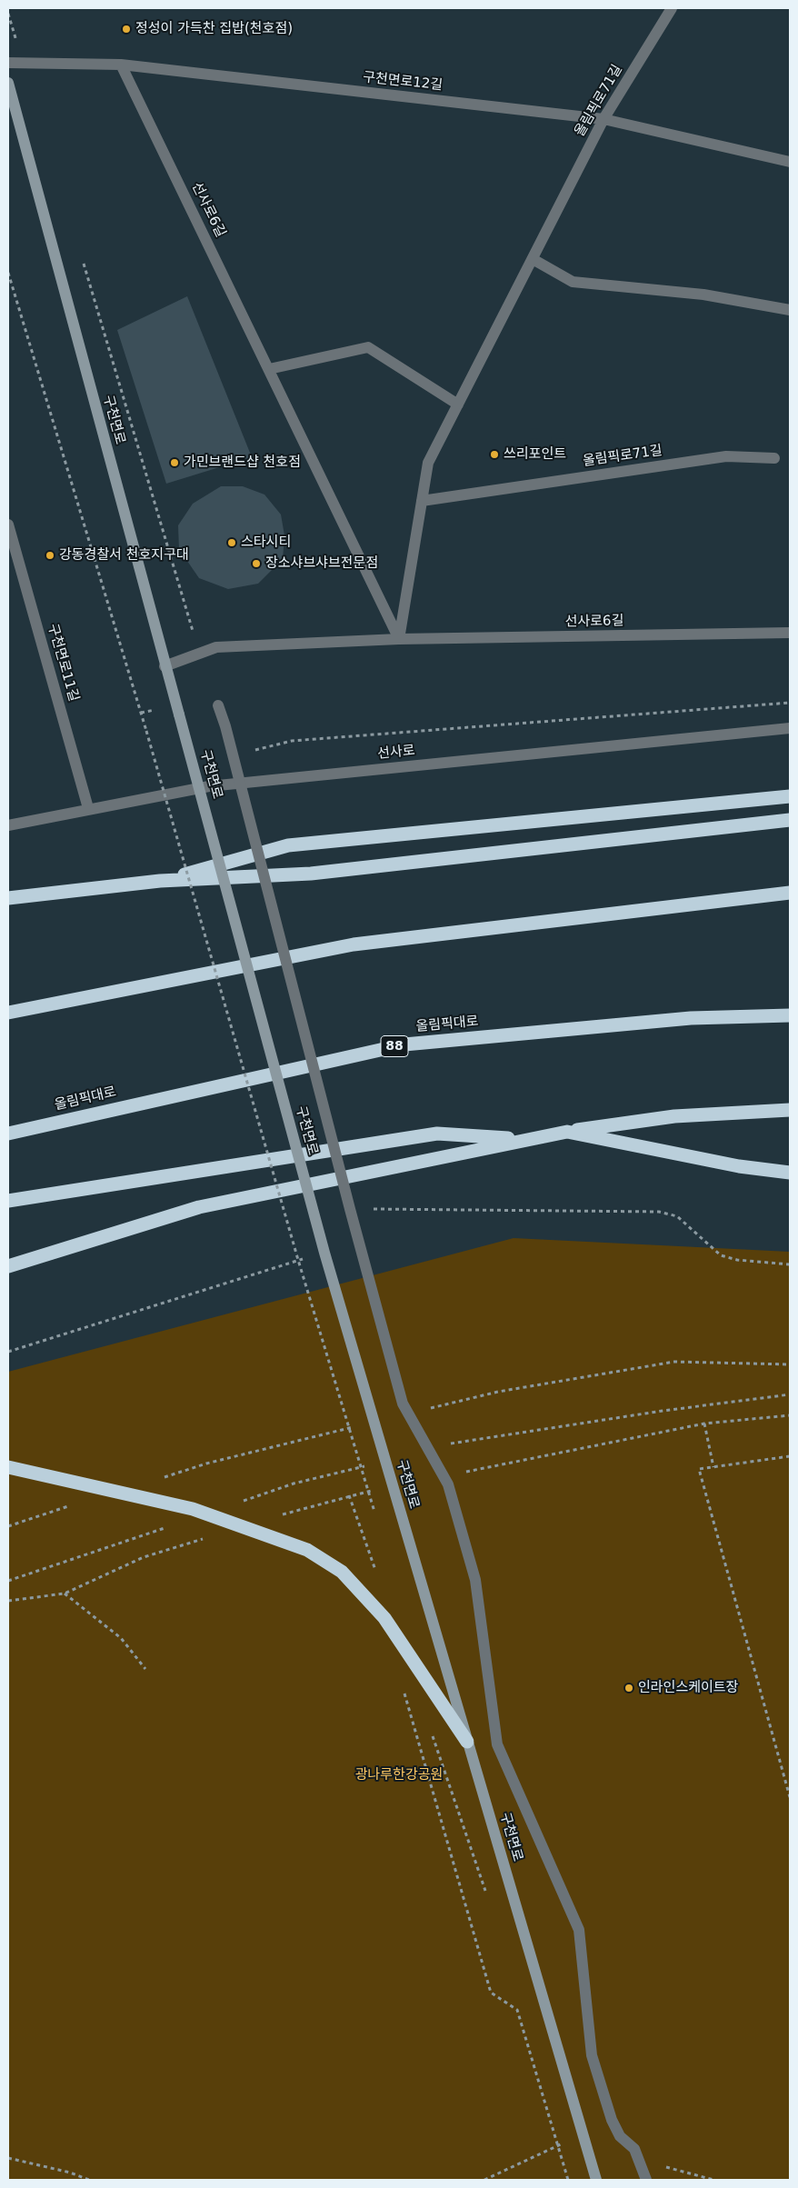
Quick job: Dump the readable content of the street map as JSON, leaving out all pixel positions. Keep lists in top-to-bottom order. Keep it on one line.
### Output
{"streets":{"highway":["올림픽대로","88"],"main road":["구천면로"],"street":["구천면로12길","올림픽로71길","선사로6길","구천면로11길","선사로"]},"crossings":[["구천면로12길","올림픽로71길"],["구천면로12길","선사로6길"],["올림픽로71길","선사로6길"],["선사로6길","구천면로"],["구천면로11길","선사로"]],"parks":["광나루한강공원"],"places":["정성이 가득찬 집밥(천호점)","쓰리포인트","가민브랜드샵 천호점","스타시티","강동경찰서 천호지구대","장소샤브샤브전문점","인라인스케이트장"]}
